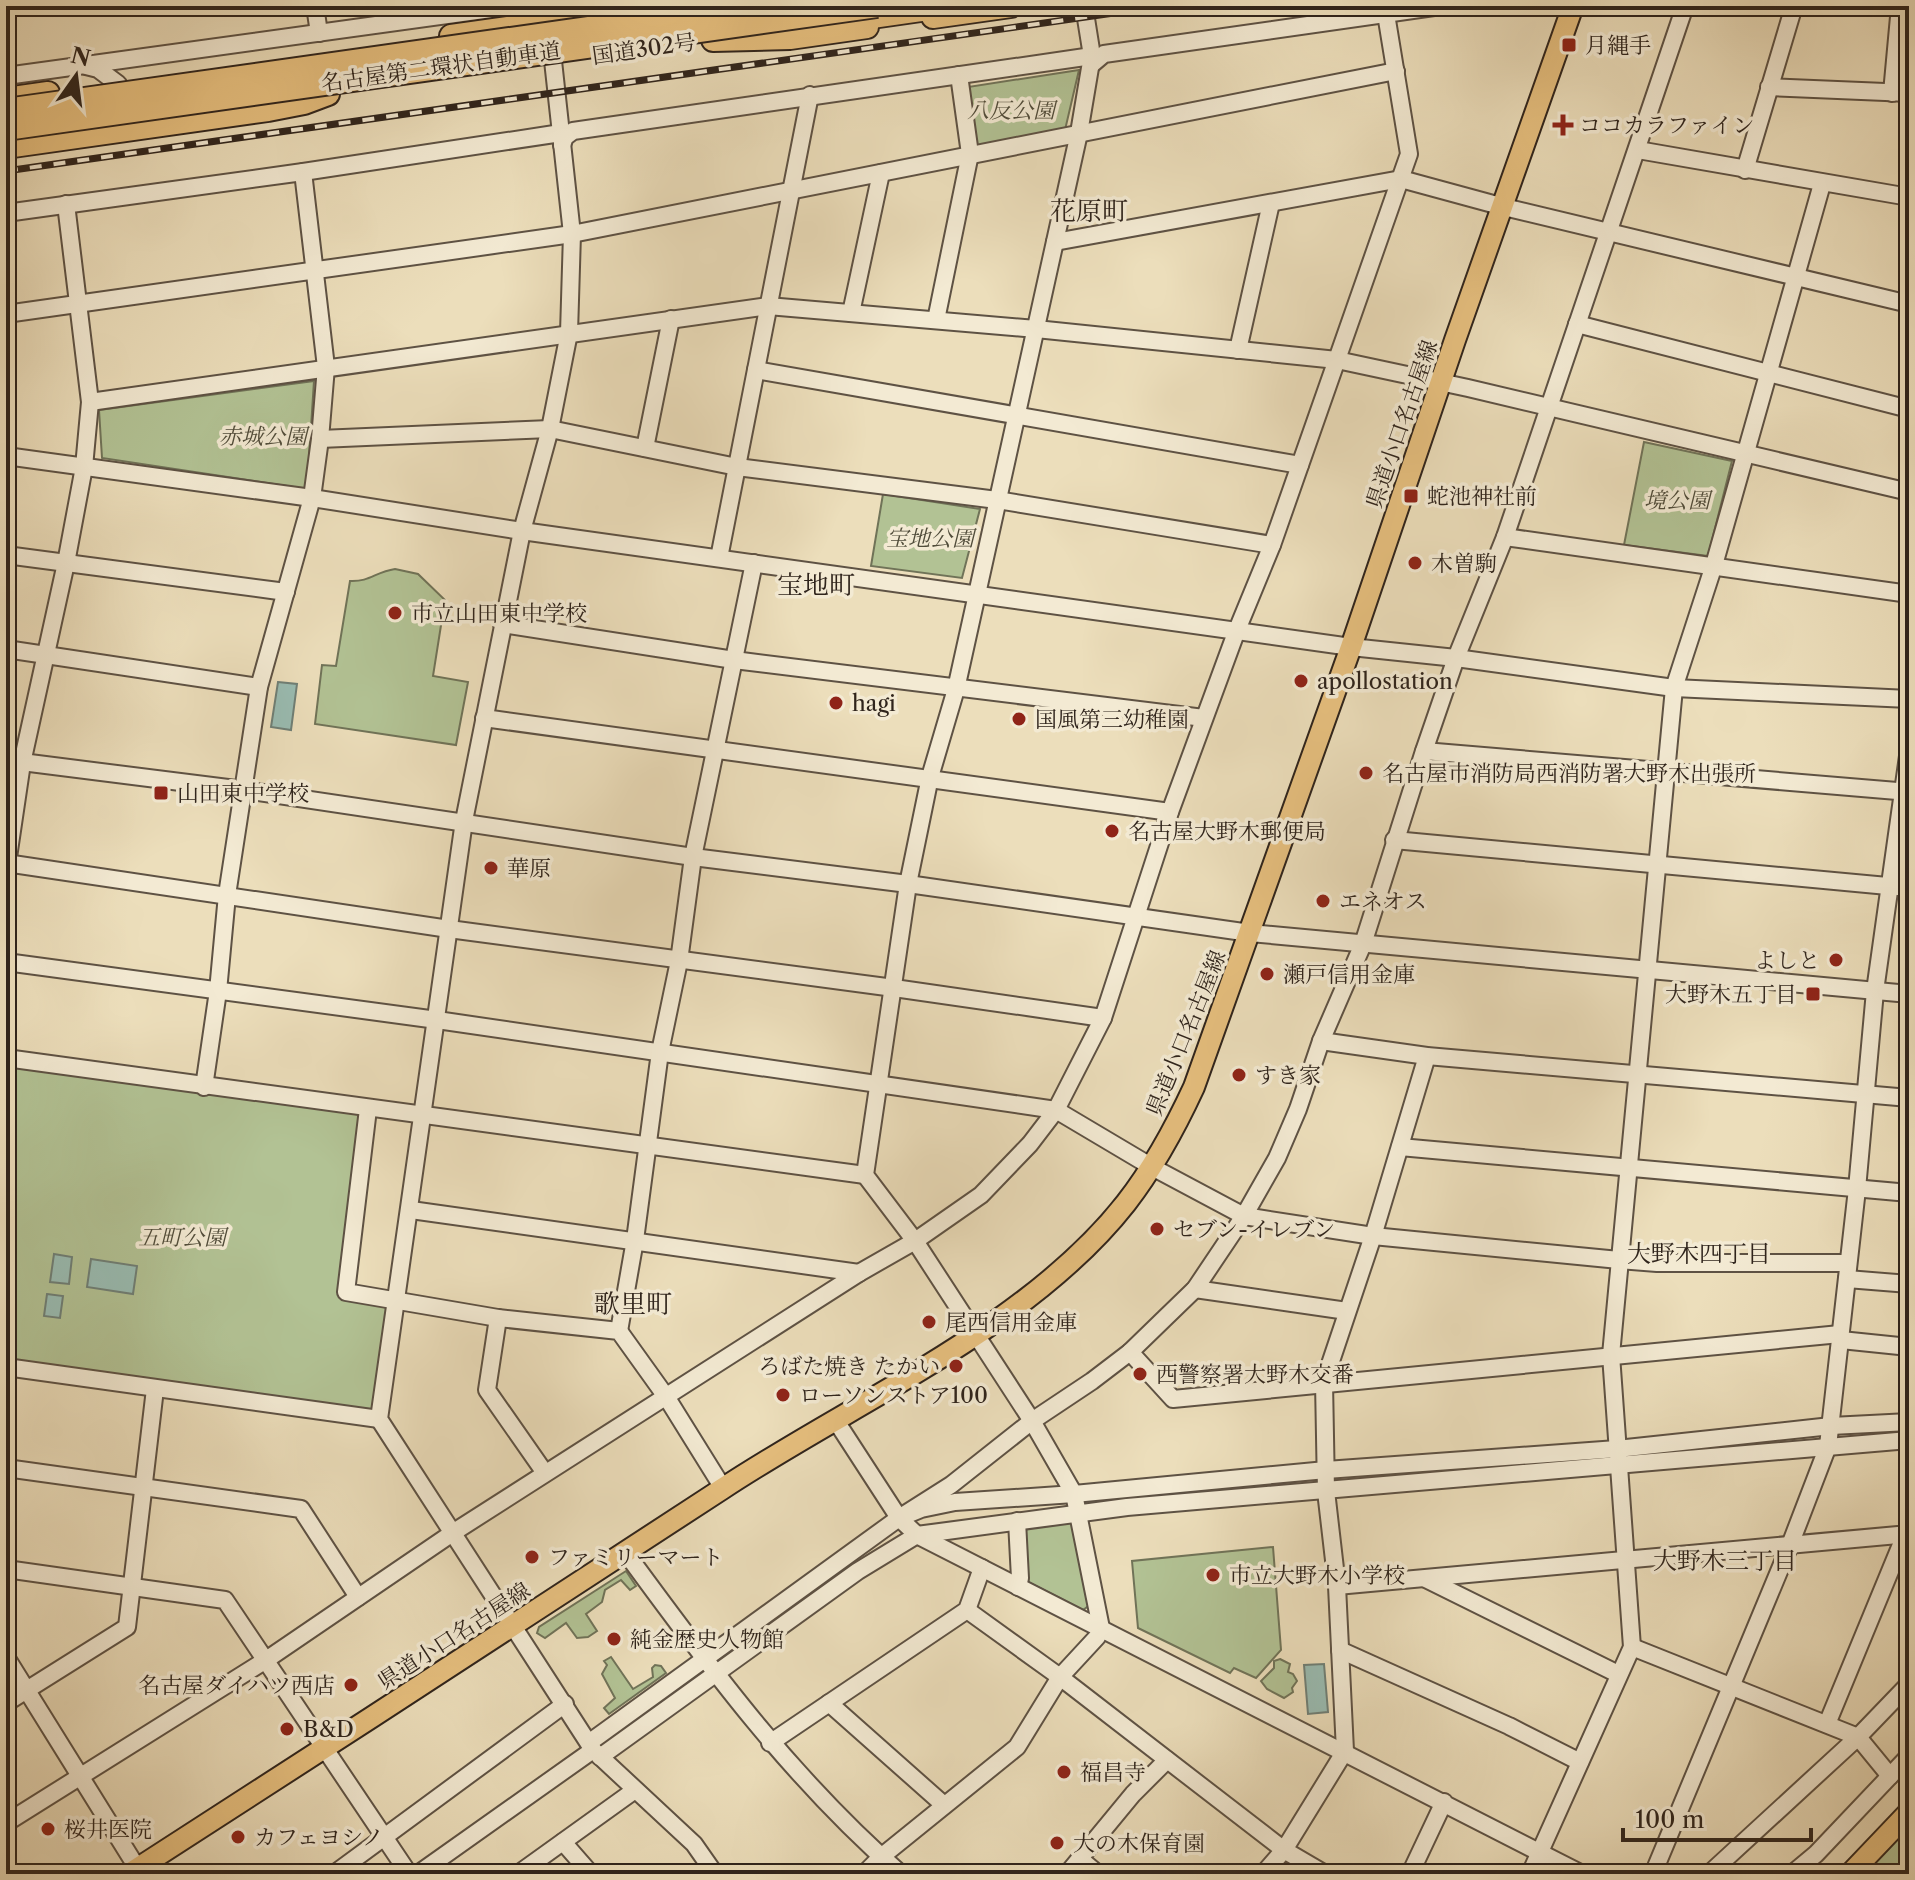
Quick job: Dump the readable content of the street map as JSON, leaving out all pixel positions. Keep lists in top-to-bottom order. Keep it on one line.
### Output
{"streets":{"highway":["国道302号","名古屋第二環状自動車道"],"main road":["県道小口名古屋線"]},"districts":["花原町","宝地町","大野木四丁目","歌里町","大野木三丁目"],"parks":["八反公園","赤城公園","境公園","宝地公園","五町公園"],"places":{"transit":["月縄手","蛇池神社前","山田東中学校","大野木五丁目"],"health":["ココカラファイン"],"other":["木曽駒","市立山田東中学校","apollostation","hagi","国風第三幼稚園","名古屋市消防局西消防署大野木出張所","名古屋大野木郵便局","華原","エネオス","よしと","瀬戸信用金庫","すき家","セブン-イレブン","尾西信用金庫","ろばた焼き たかい","西警察署大野木交番","ローソンストア100","ファミリーマート","市立大野木小学校","純金歴史人物館","名古屋ダイハツ西店","B&D","福昌寺","桜井医院","カフェヨシノ","大の木保育園"]},"scale_bar":"100 m","north":"top"}
